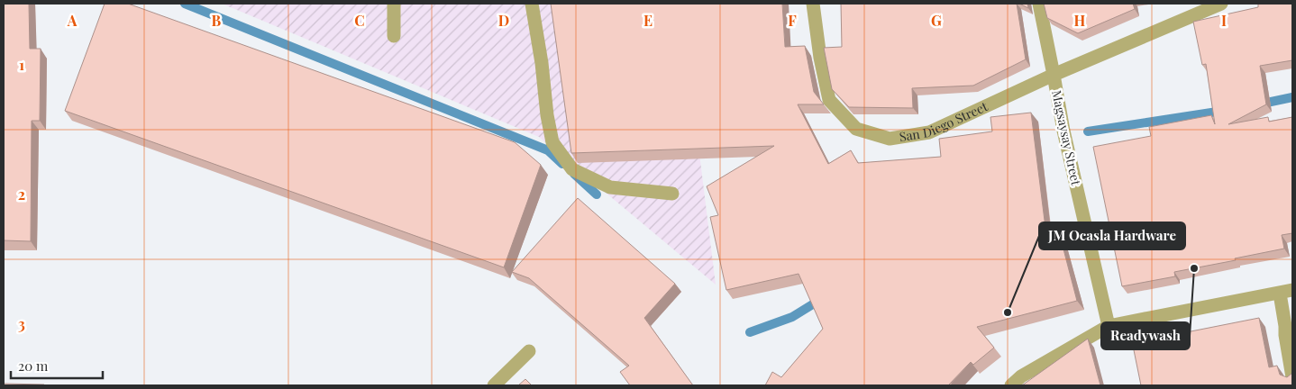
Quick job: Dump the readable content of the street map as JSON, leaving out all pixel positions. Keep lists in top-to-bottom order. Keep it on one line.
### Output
{"streets":{"street":["San Diego Street","Magsaysay Street"]},"crossings":[["San Diego Street","Magsaysay Street"]],"places":["Readywash","JM Ocasla Hardware"],"scale_bar":"20 m","grid":{"columns":["A","B","C","D","E","F","G","H","I"],"rows":["1","2","3"]}}
